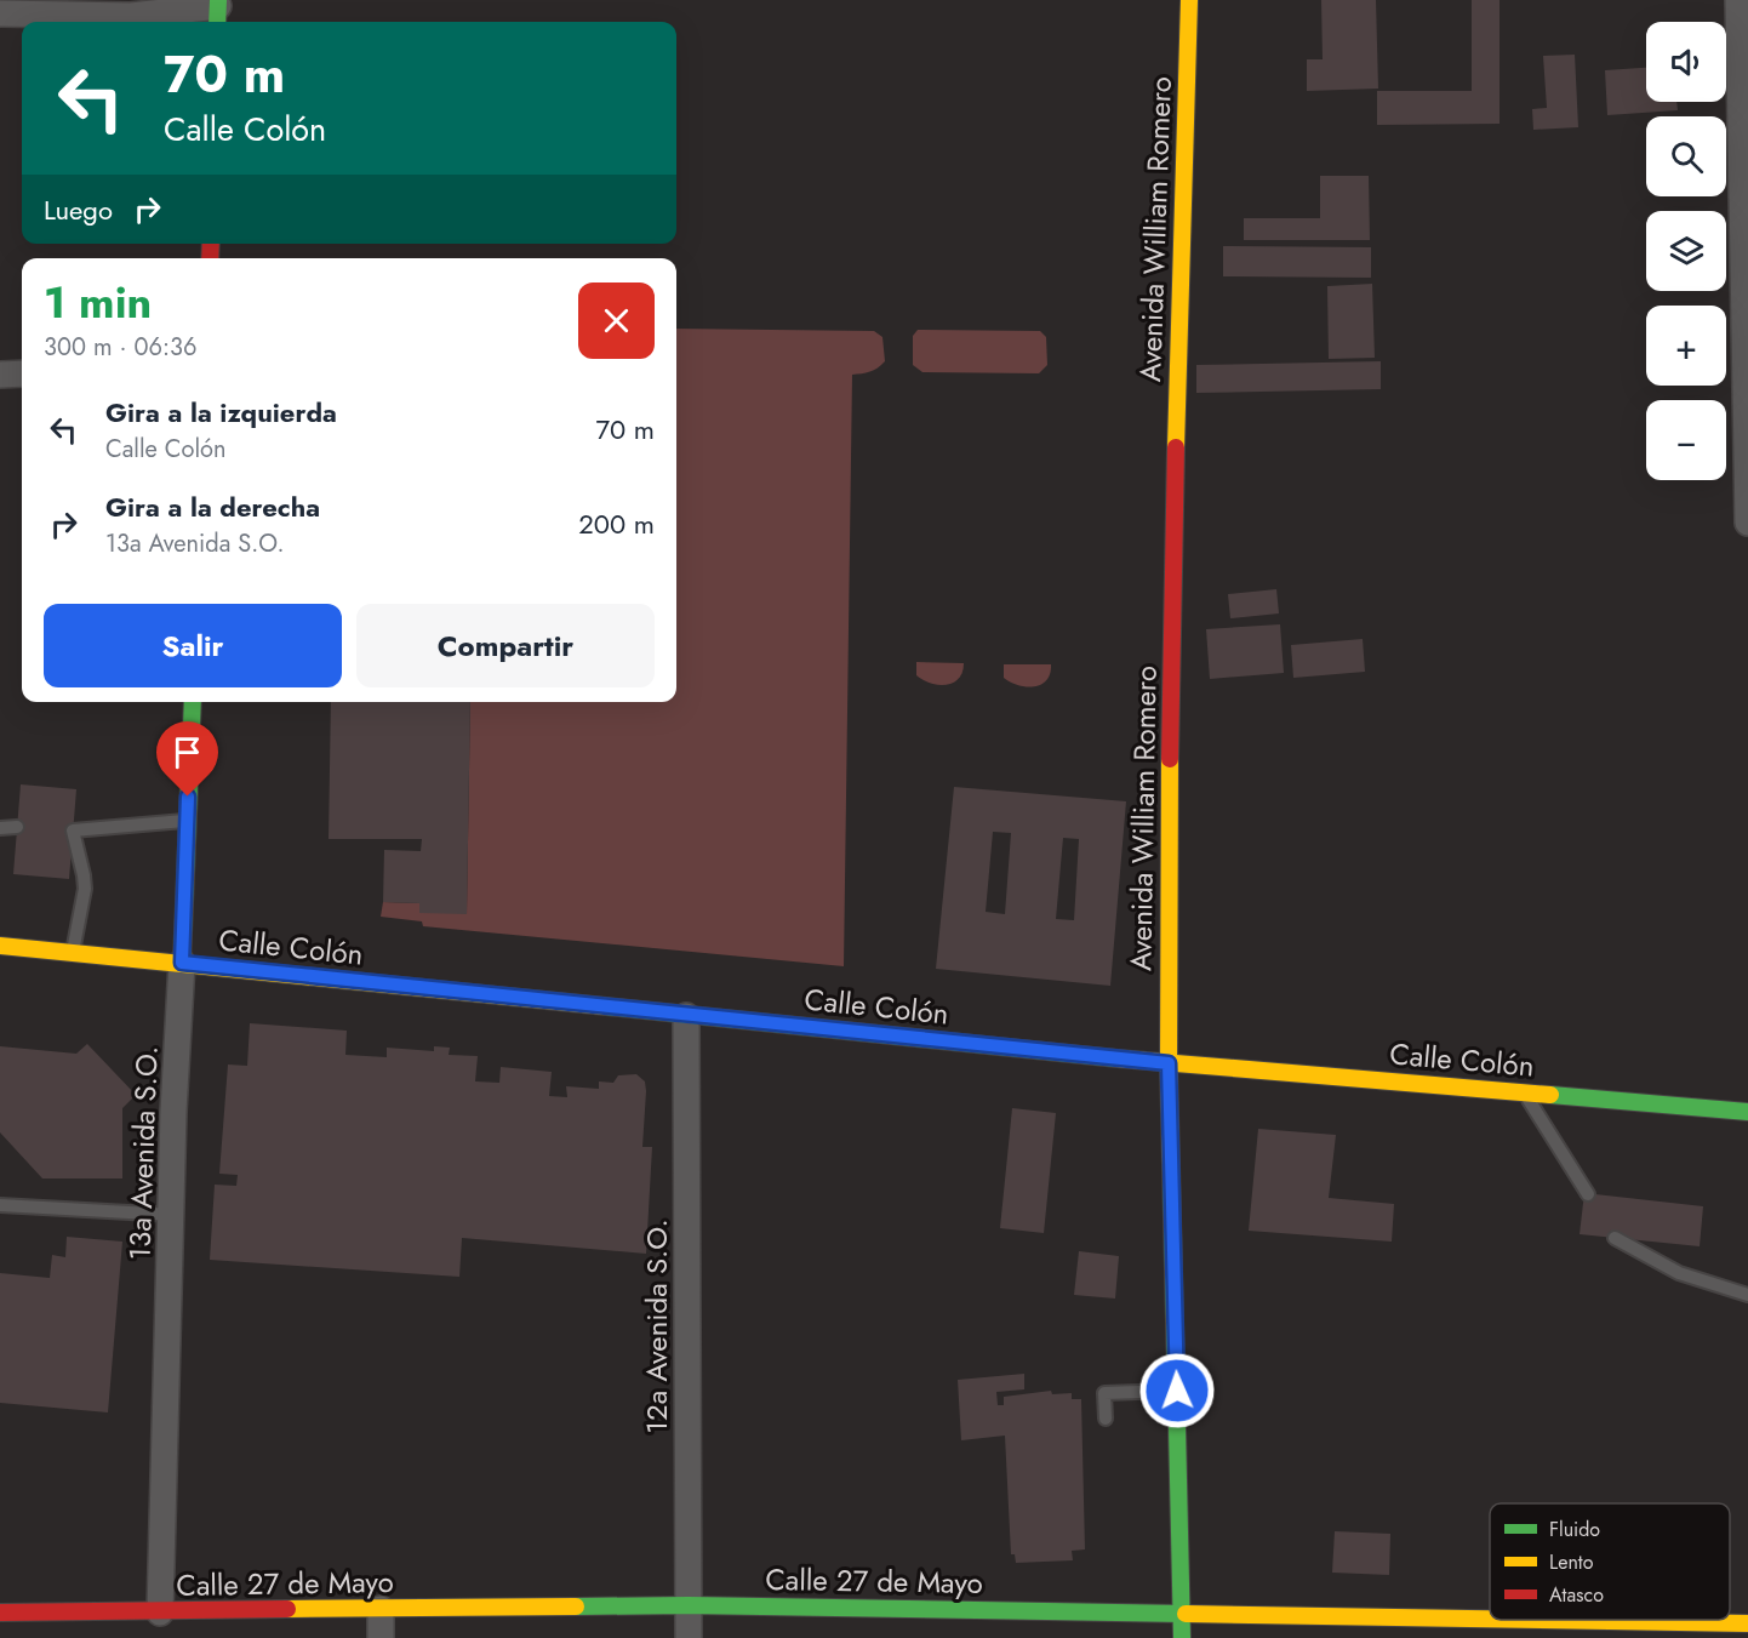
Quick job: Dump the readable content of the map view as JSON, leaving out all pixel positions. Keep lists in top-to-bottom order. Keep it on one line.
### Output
{"streets":{"main road":["Avenida William Romero","Calle Colón","13a Avenida S.O.","Calle 27 de Mayo"],"street":["12a Avenida S.O."]},"crossings":[["Avenida William Romero","Calle Colón"],["Avenida William Romero","Calle 27 de Mayo"],["Calle Colón","13a Avenida S.O."],["Calle Colón","12a Avenida S.O."],["13a Avenida S.O.","Calle 27 de Mayo"],["12a Avenida S.O.","Calle 27 de Mayo"]],"legend":["Fluido","Lento","Atasco"],"page":{"map_buttons":["+","−"],"turn":["70 m","Calle Colón"],"then":"Luego","heading":["1 min","300 m · 06:36"],"list":[{"name":"Gira a la izquierda","note":"Calle Colón","value":"70 m"},{"name":"Gira a la derecha","note":"13a Avenida S.O.","value":"200 m"}],"buttons":["Salir","Compartir"]}}
